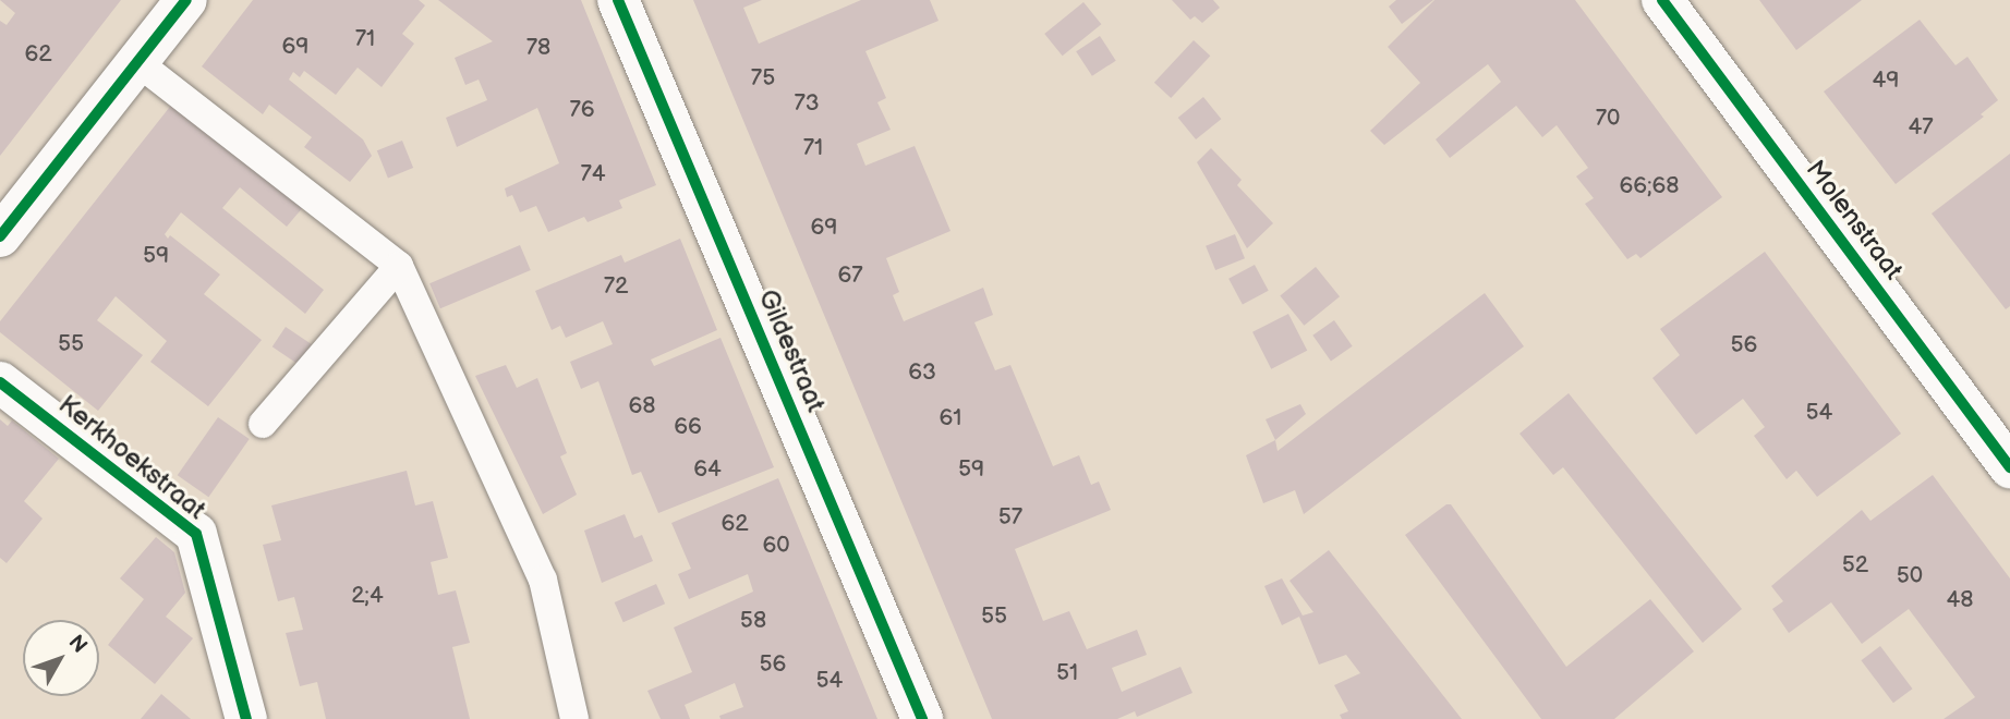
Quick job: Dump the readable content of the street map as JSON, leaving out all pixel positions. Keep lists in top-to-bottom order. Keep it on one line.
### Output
{"streets":{"street":["Molenstraat","Gildestraat","Kerkhoekstraat"]},"house_numbers":["71","69","78","62","75","49","73","76","70","47","71","74","66;68","69","59","67","72","55","56","63","68","54","61","66","64","59","57","62","60","52","50","2;4","48","55","58","56","51","54"],"north":"top right"}
